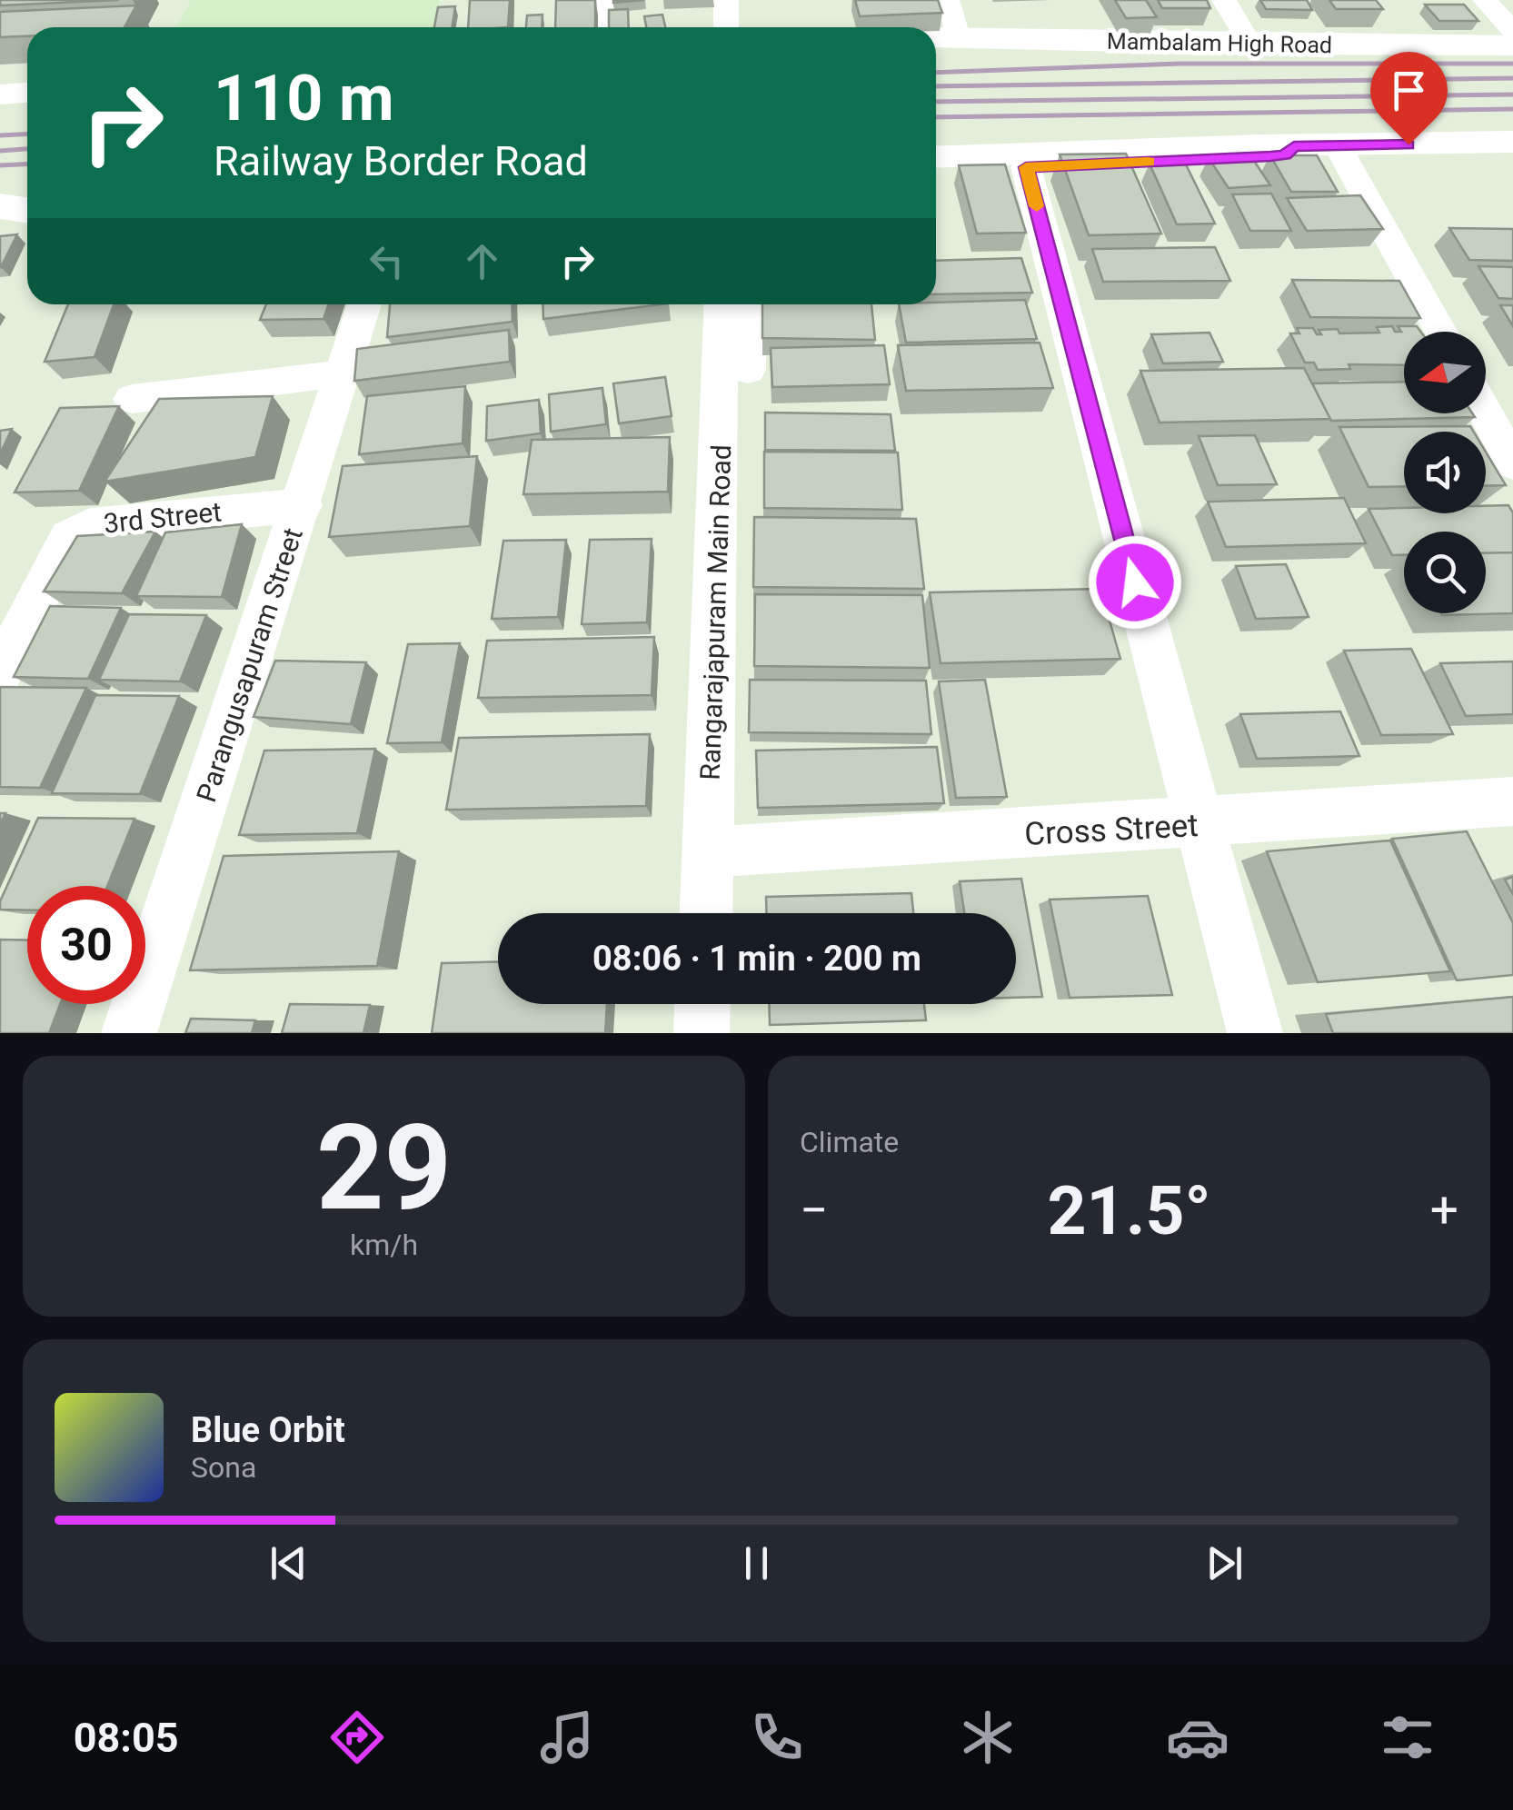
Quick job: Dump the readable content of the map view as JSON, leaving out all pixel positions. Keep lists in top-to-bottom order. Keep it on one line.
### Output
{"streets":{"street":["Mambalam High Road","3rd Street","Rangarajapuram Main Road","Parangusapuram Street","Cross Street"]},"crossings":[["3rd Street","Parangusapuram Street"],["Rangarajapuram Main Road","Cross Street"]],"north":"left","page":{"turn":["110 m","Railway Border Road"],"limit":"30","trip":"08:06 · 1 min · 200 m","tile":[["29","km/h"],"Climate"],"heat":["−","21.5°","+"],"song":["Blue Orbit","Sona"],"tabs":"08:05"}}
